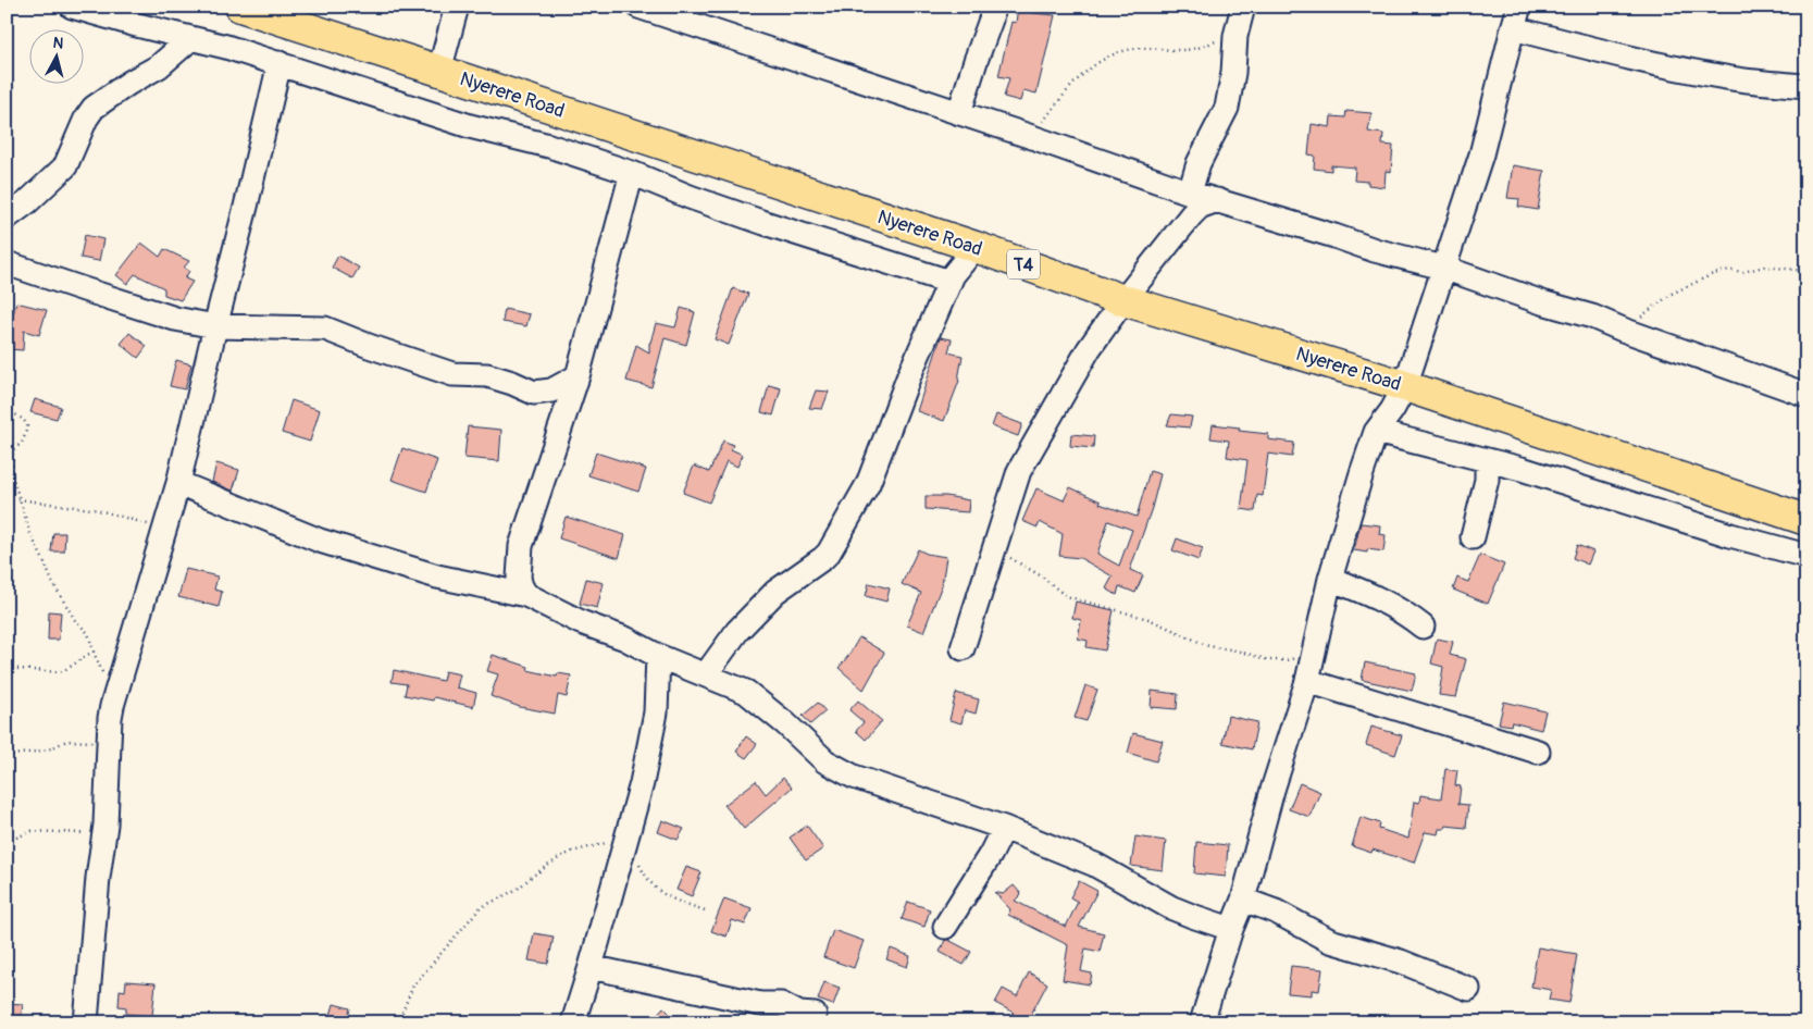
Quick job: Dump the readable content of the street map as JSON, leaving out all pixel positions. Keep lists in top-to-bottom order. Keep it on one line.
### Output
{"streets":{"highway":["Nyerere Road","T4"]},"north":"top"}
